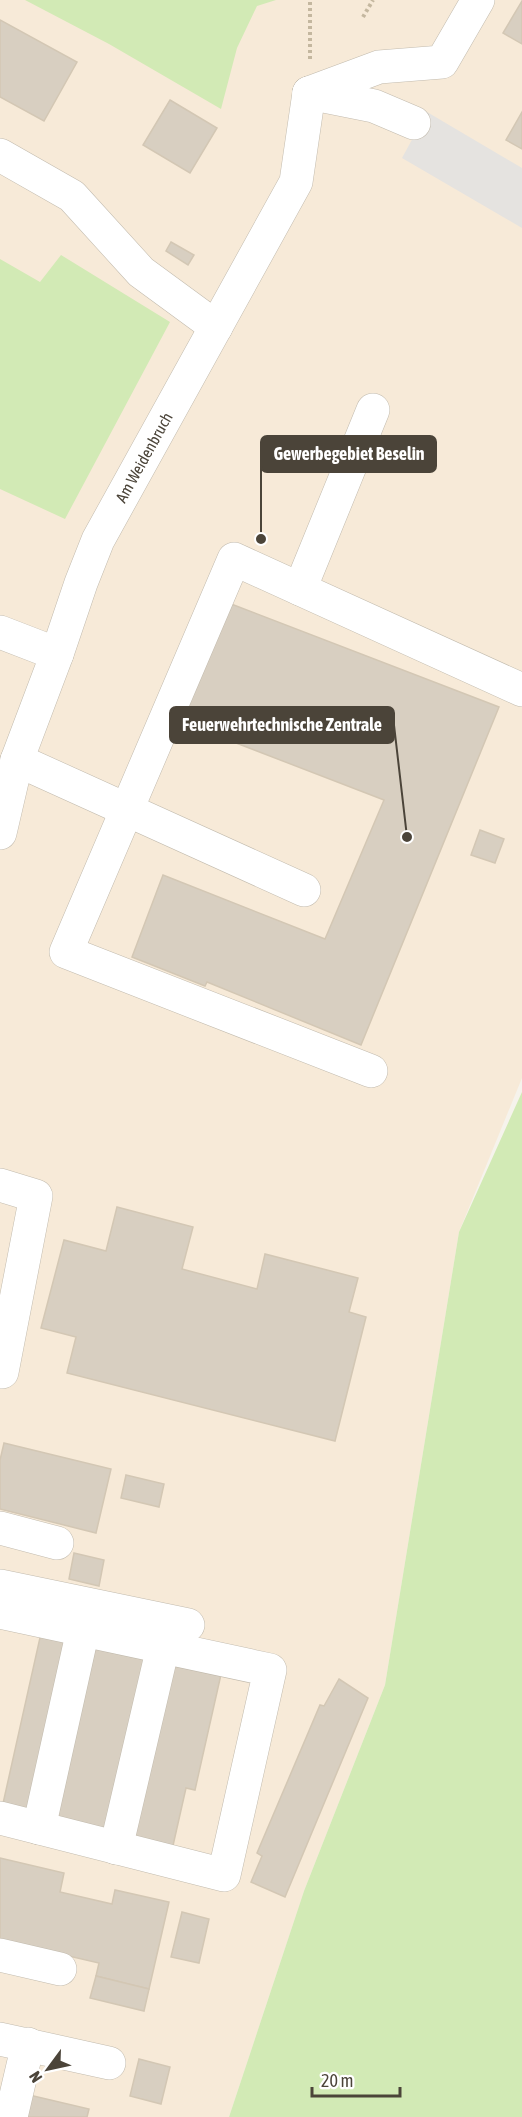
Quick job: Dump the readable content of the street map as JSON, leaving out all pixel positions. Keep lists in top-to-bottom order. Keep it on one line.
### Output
{"streets":{"street":["Am Weidenbruch"]},"places":["Gewerbegebiet Beselin","Feuerwehrtechnische Zentrale"],"scale_bar":"20 m","north":"bottom left"}
